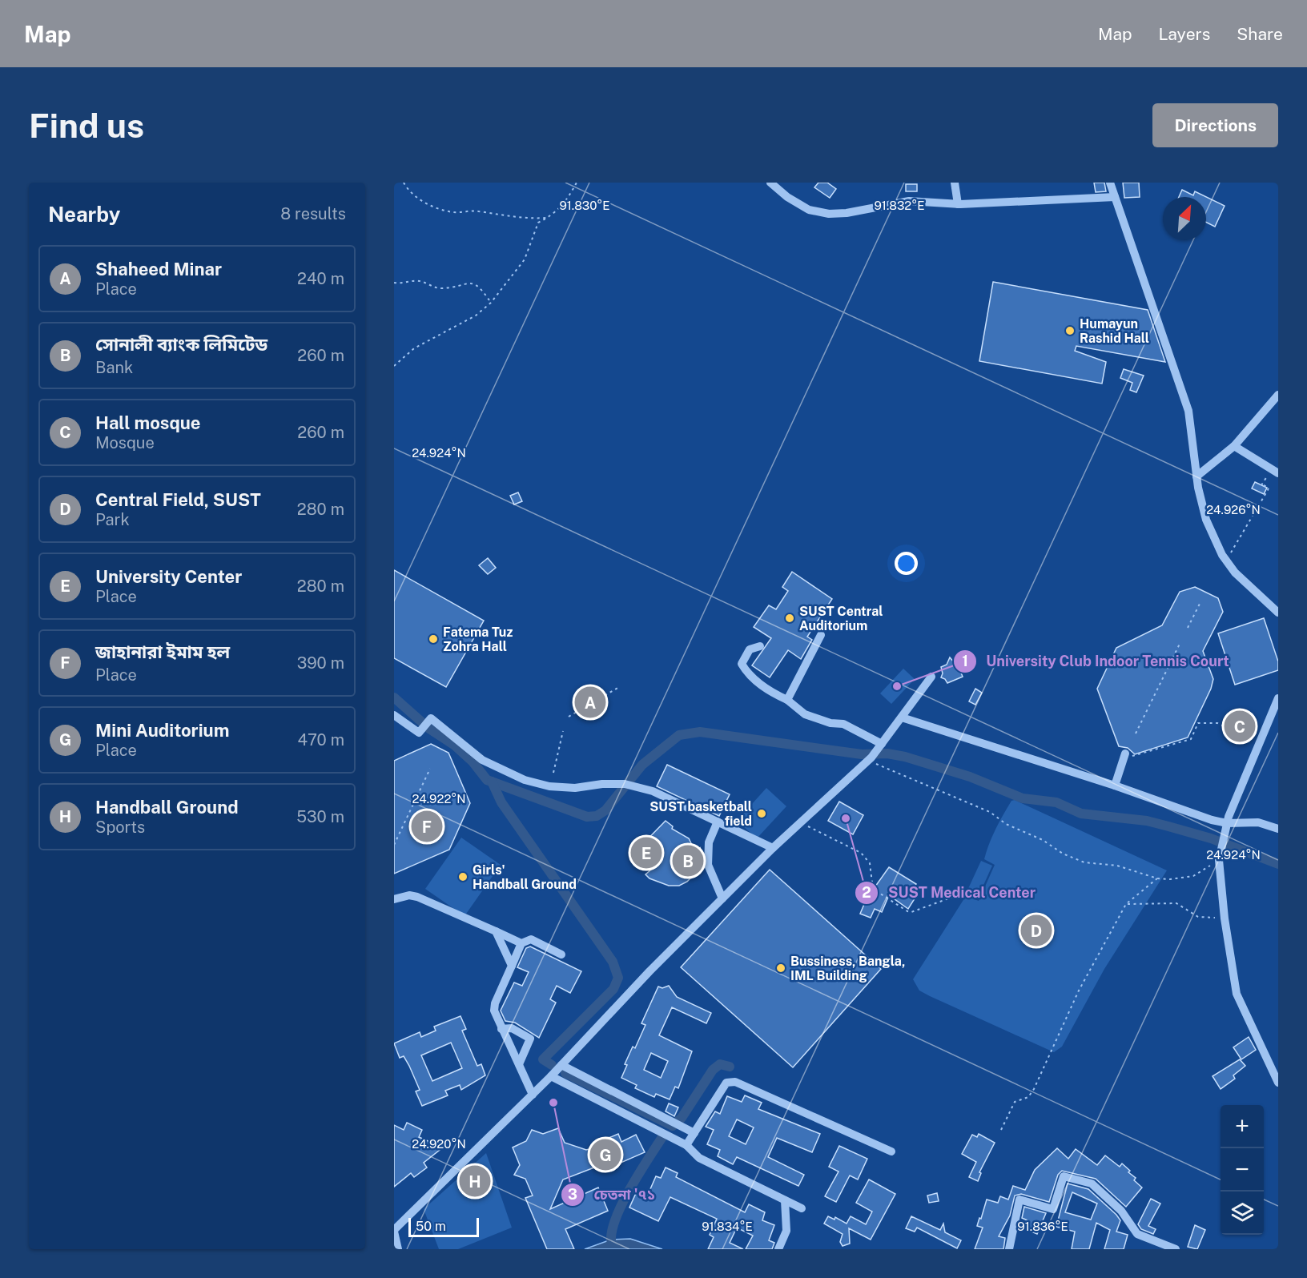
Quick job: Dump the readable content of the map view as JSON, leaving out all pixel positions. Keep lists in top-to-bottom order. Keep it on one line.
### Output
{"places":["Humayun Rashid Hall","SUST Central Auditorium","Fatema Tuz Zohra Hall","University Club Indoor Tennis Court","SUST basketball field","SUST Medical Center","Girls' Handball Ground","Bussiness, Bangla, IML Building","চেতনা '৭১"],"scale_bar":"50 m","north":"top right","page":{"header":"Map","nav":["Map","Layers","Share"],"buttons":"Directions","title":"Find us","heading":["Nearby","8 results"],"list":[{"mark":"A","name":"Shaheed Minar","note":"Place","value":"240 m"},{"mark":"B","name":"সোনালী ব্যাংক লিমিটেড","note":"Bank","value":"260 m"},{"mark":"C","name":"Hall mosque","note":"Mosque","value":"260 m"},{"mark":"D","name":"Central Field, SUST","note":"Park","value":"280 m"},{"mark":"E","name":"University Center","note":"Place","value":"280 m"},{"mark":"F","name":"জাহানারা ইমাম হল","note":"Place","value":"390 m"},{"mark":"G","name":"Mini Auditorium","note":"Place","value":"470 m"},{"mark":"H","name":"Handball Ground","note":"Sports","value":"530 m"}],"pins":["A","C","F","E","B","D","G","H"],"map_buttons":["+","−"],"scale":"50 m"},"coordinates":["91.830°E","91.832°E","24.924°N","24.926°N","24.922°N","24.920°N","91.834°E","91.836°E"]}
